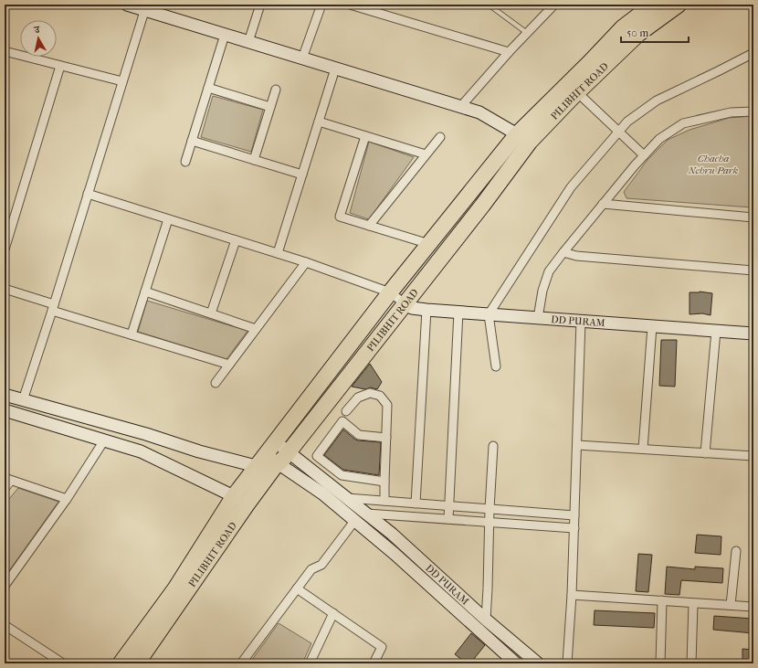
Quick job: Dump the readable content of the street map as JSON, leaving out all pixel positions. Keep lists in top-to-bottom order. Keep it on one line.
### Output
{"streets":{"highway":["PILIBHIT ROAD"],"street":["DD PURAM"]},"crossings":[["PILIBHIT ROAD","DD PURAM"]],"parks":["Chacha Nehru Park"],"scale_bar":"50 m","north":"top"}
